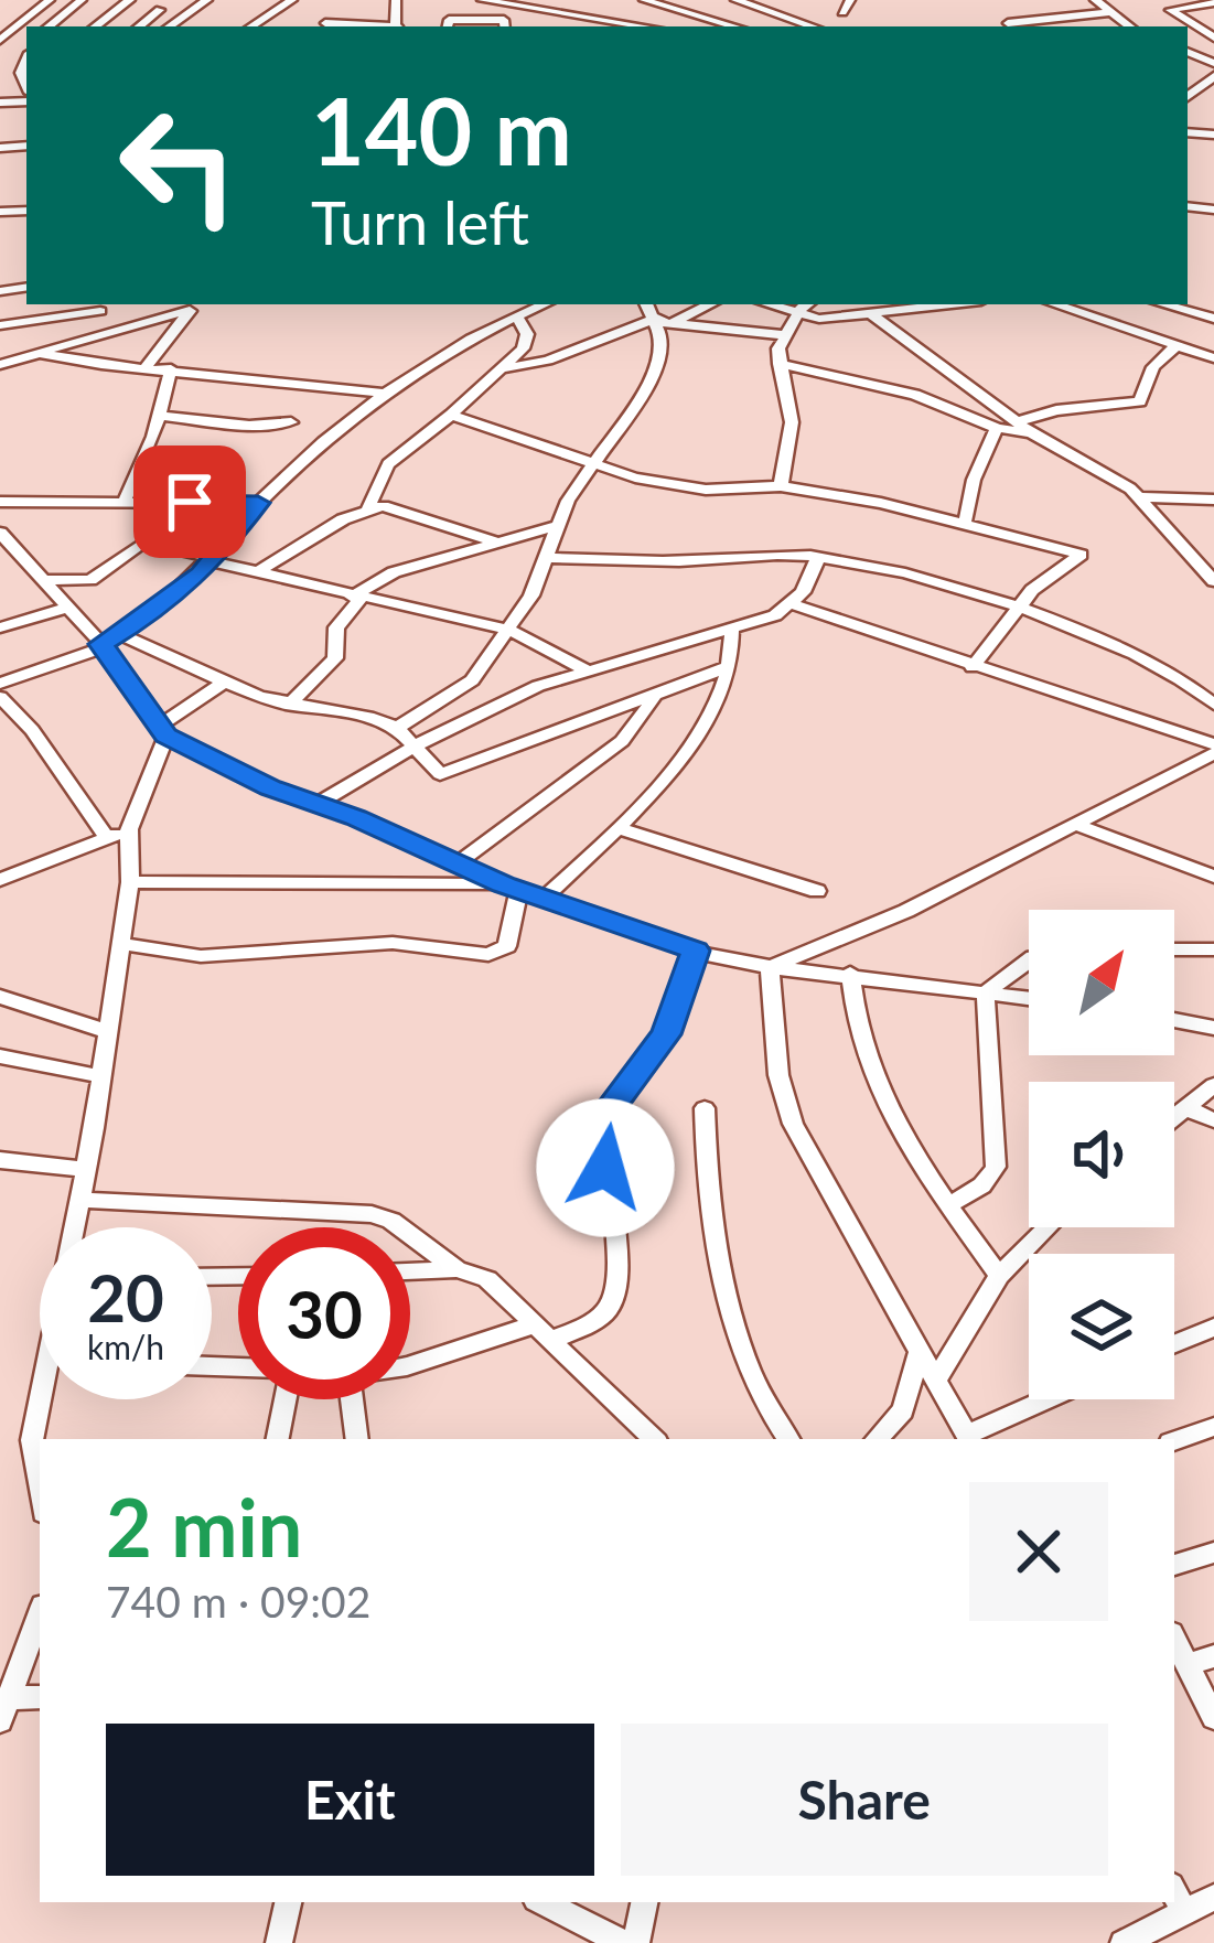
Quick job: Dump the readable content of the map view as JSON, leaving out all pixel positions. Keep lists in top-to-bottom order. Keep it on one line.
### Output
{"north":"top right","page":{"turn":["140 m","Turn left"],"speed":"20 km/h","limit":"30","heading":["2 min","740 m · 09:02"],"buttons":["Exit","Share"]}}
